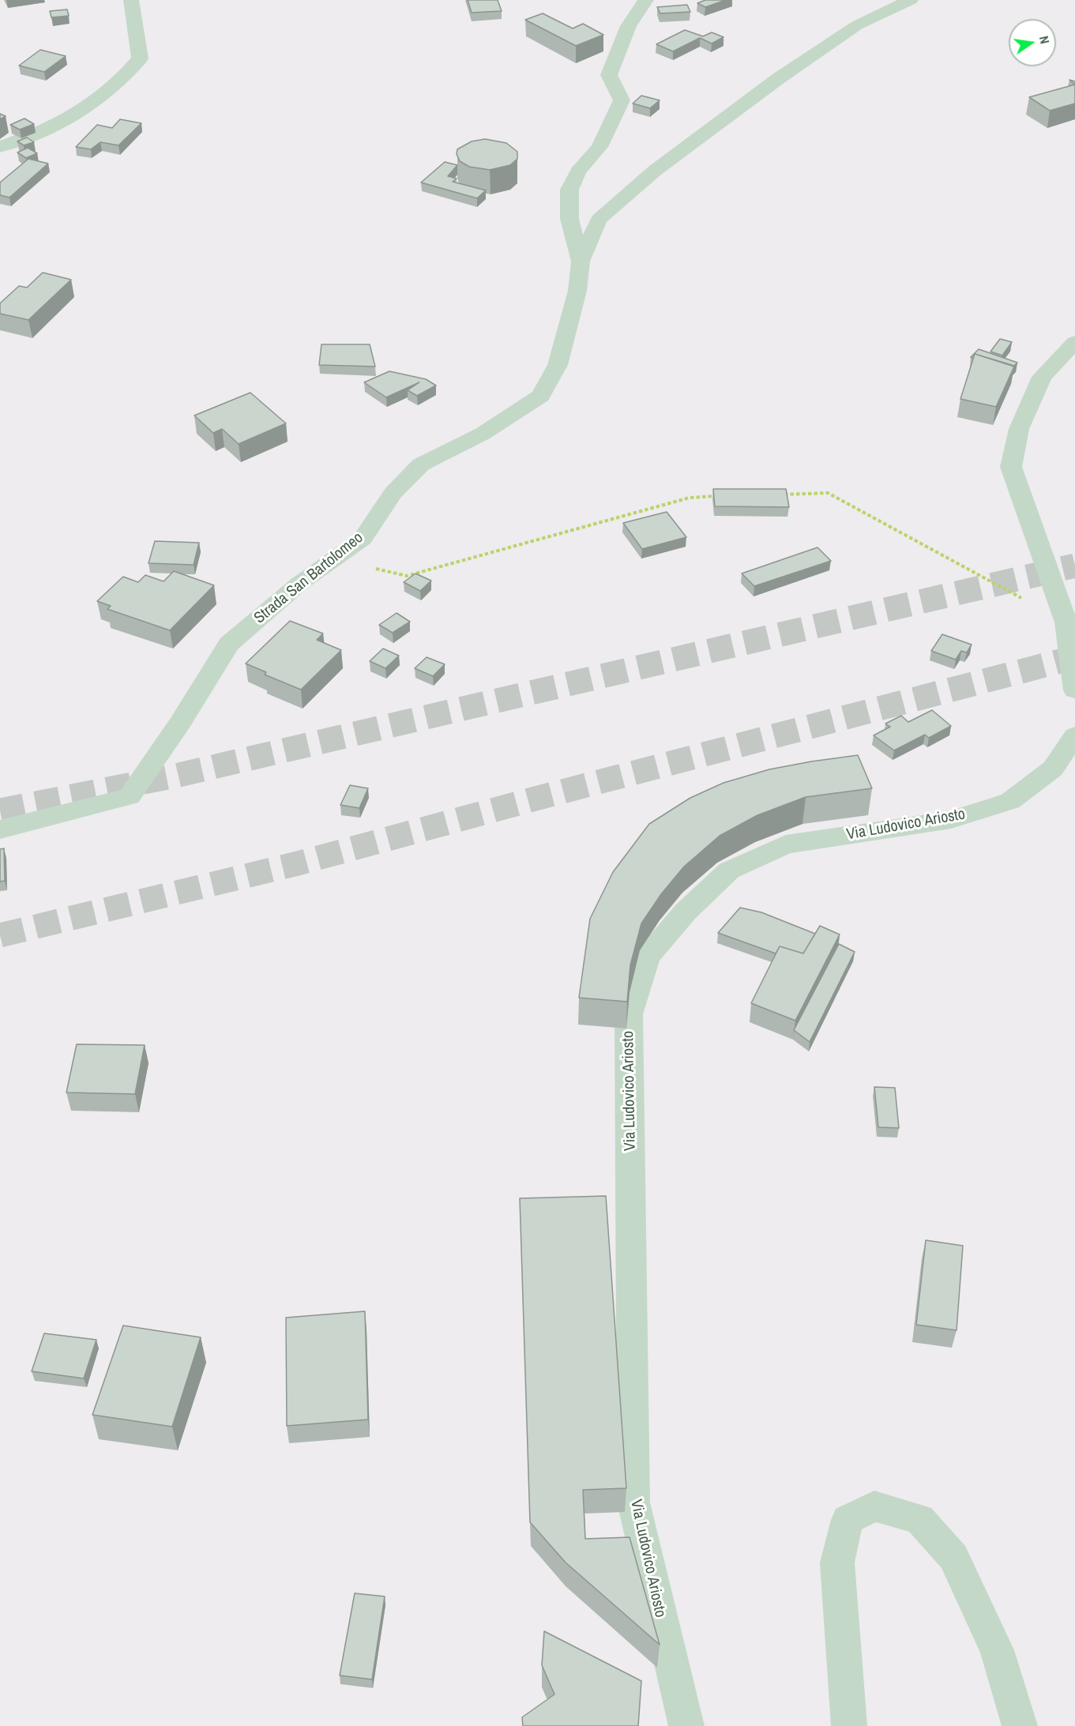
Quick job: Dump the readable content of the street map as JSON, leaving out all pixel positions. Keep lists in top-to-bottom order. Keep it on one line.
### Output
{"streets":{"street":["Strada San Bartolomeo","Via Ludovico Ariosto"]},"north":"right"}
